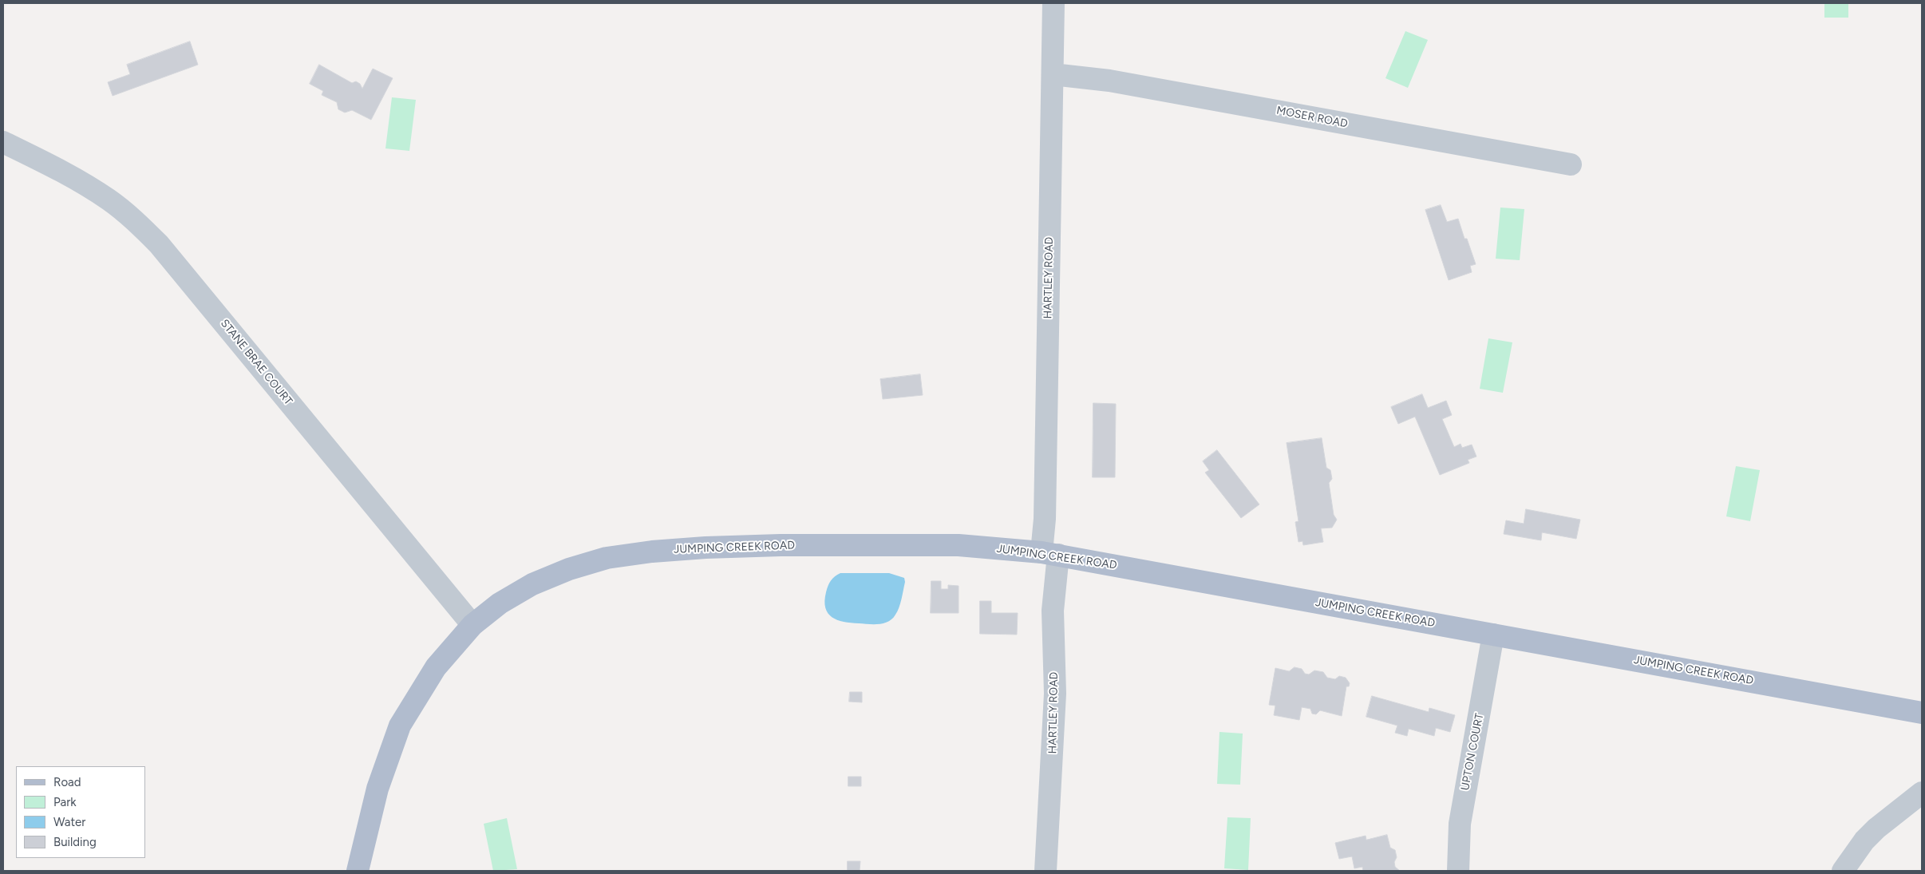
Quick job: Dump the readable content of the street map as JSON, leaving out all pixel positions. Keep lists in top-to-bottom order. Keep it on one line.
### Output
{"streets":{"main road":["JUMPING CREEK ROAD"],"street":["MOSER ROAD","HARTLEY ROAD","STANE BRAE COURT","UPTON COURT"]},"crossings":[["MOSER ROAD","HARTLEY ROAD"],["HARTLEY ROAD","JUMPING CREEK ROAD"],["STANE BRAE COURT","JUMPING CREEK ROAD"],["JUMPING CREEK ROAD","UPTON COURT"]],"legend":["Road","Park","Water","Building"]}
